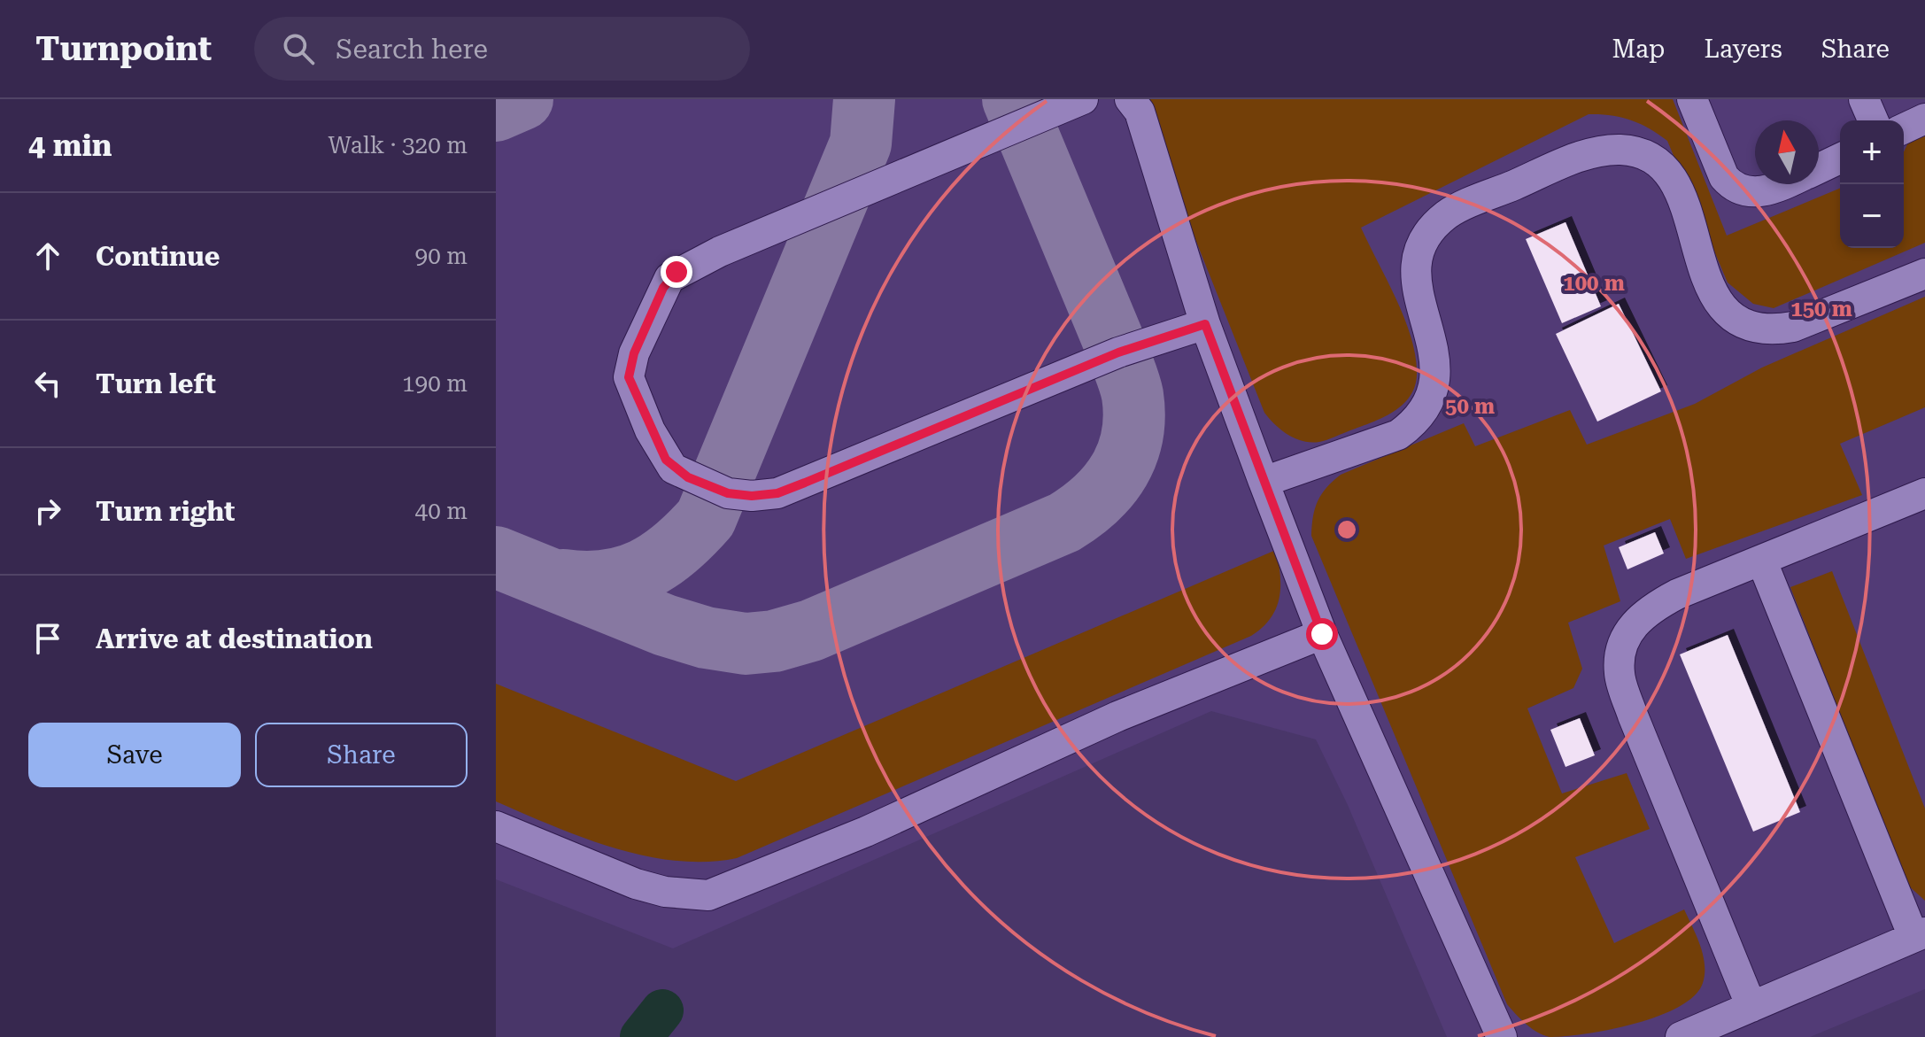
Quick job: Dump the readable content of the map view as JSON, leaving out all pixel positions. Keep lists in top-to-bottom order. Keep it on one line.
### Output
{"north":"top","page":{"header":"Turnpoint","search":"Search here","nav":["Map","Layers","Share"],"heading":["4 min","Walk · 320 m"],"map_buttons":["+","−"],"list":[["Continue","90 m"],["Turn left","190 m"],["Turn right","40 m"],"Arrive at destination"],"buttons":["Save","Share"]},"rings":["100 m","150 m","50 m"]}
